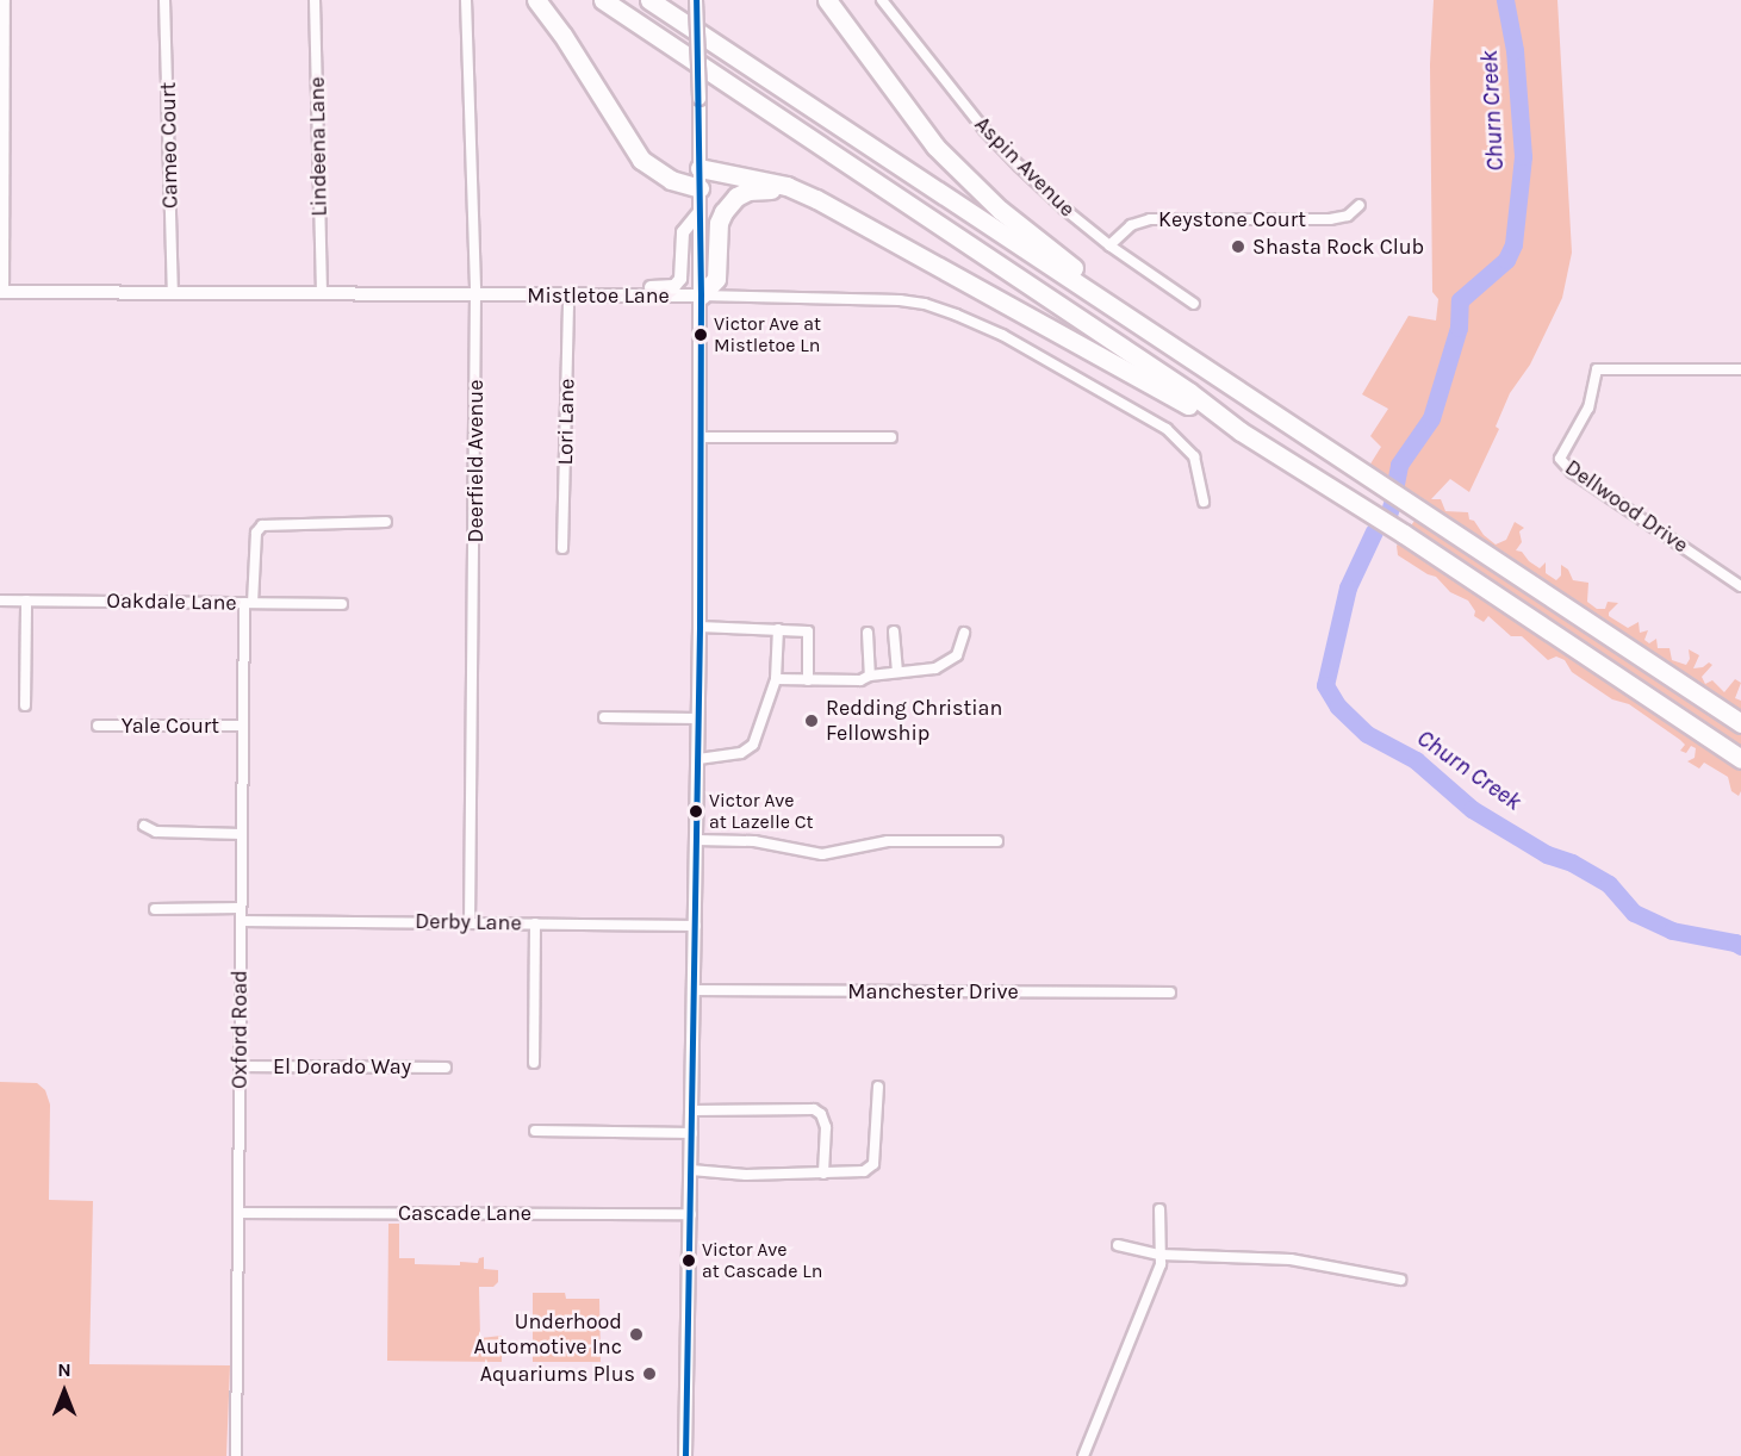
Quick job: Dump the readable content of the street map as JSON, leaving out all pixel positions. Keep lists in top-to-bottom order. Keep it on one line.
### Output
{"streets":{"main road":["Mistletoe Lane"],"street":["Cameo Court","Lindeena Lane","Aspin Avenue","Keystone Court","Lori Lane","Deerfield Avenue","Dellwood Drive","Oakdale Lane","Yale Court","Derby Lane","Manchester Drive","Oxford Road","El Dorado Way","Cascade Lane"]},"crossings":[["Cameo Court","Mistletoe Lane"],["Lindeena Lane","Mistletoe Lane"],["Aspin Avenue","Keystone Court"],["Mistletoe Lane","Lori Lane"],["Mistletoe Lane","Deerfield Avenue"],["Deerfield Avenue","Derby Lane"],["Oakdale Lane","Oxford Road"],["Yale Court","Oxford Road"],["Derby Lane","Oxford Road"],["Oxford Road","El Dorado Way"],["Oxford Road","Cascade Lane"]],"water":["Churn Creek"],"places":["Shasta Rock Club","Victor Ave at Mistletoe Ln","Redding Christian Fellowship","Victor Ave at Lazelle Ct","Victor Ave at Cascade Ln","Underhood Automotive Inc","Aquariums Plus"],"north":"top"}
